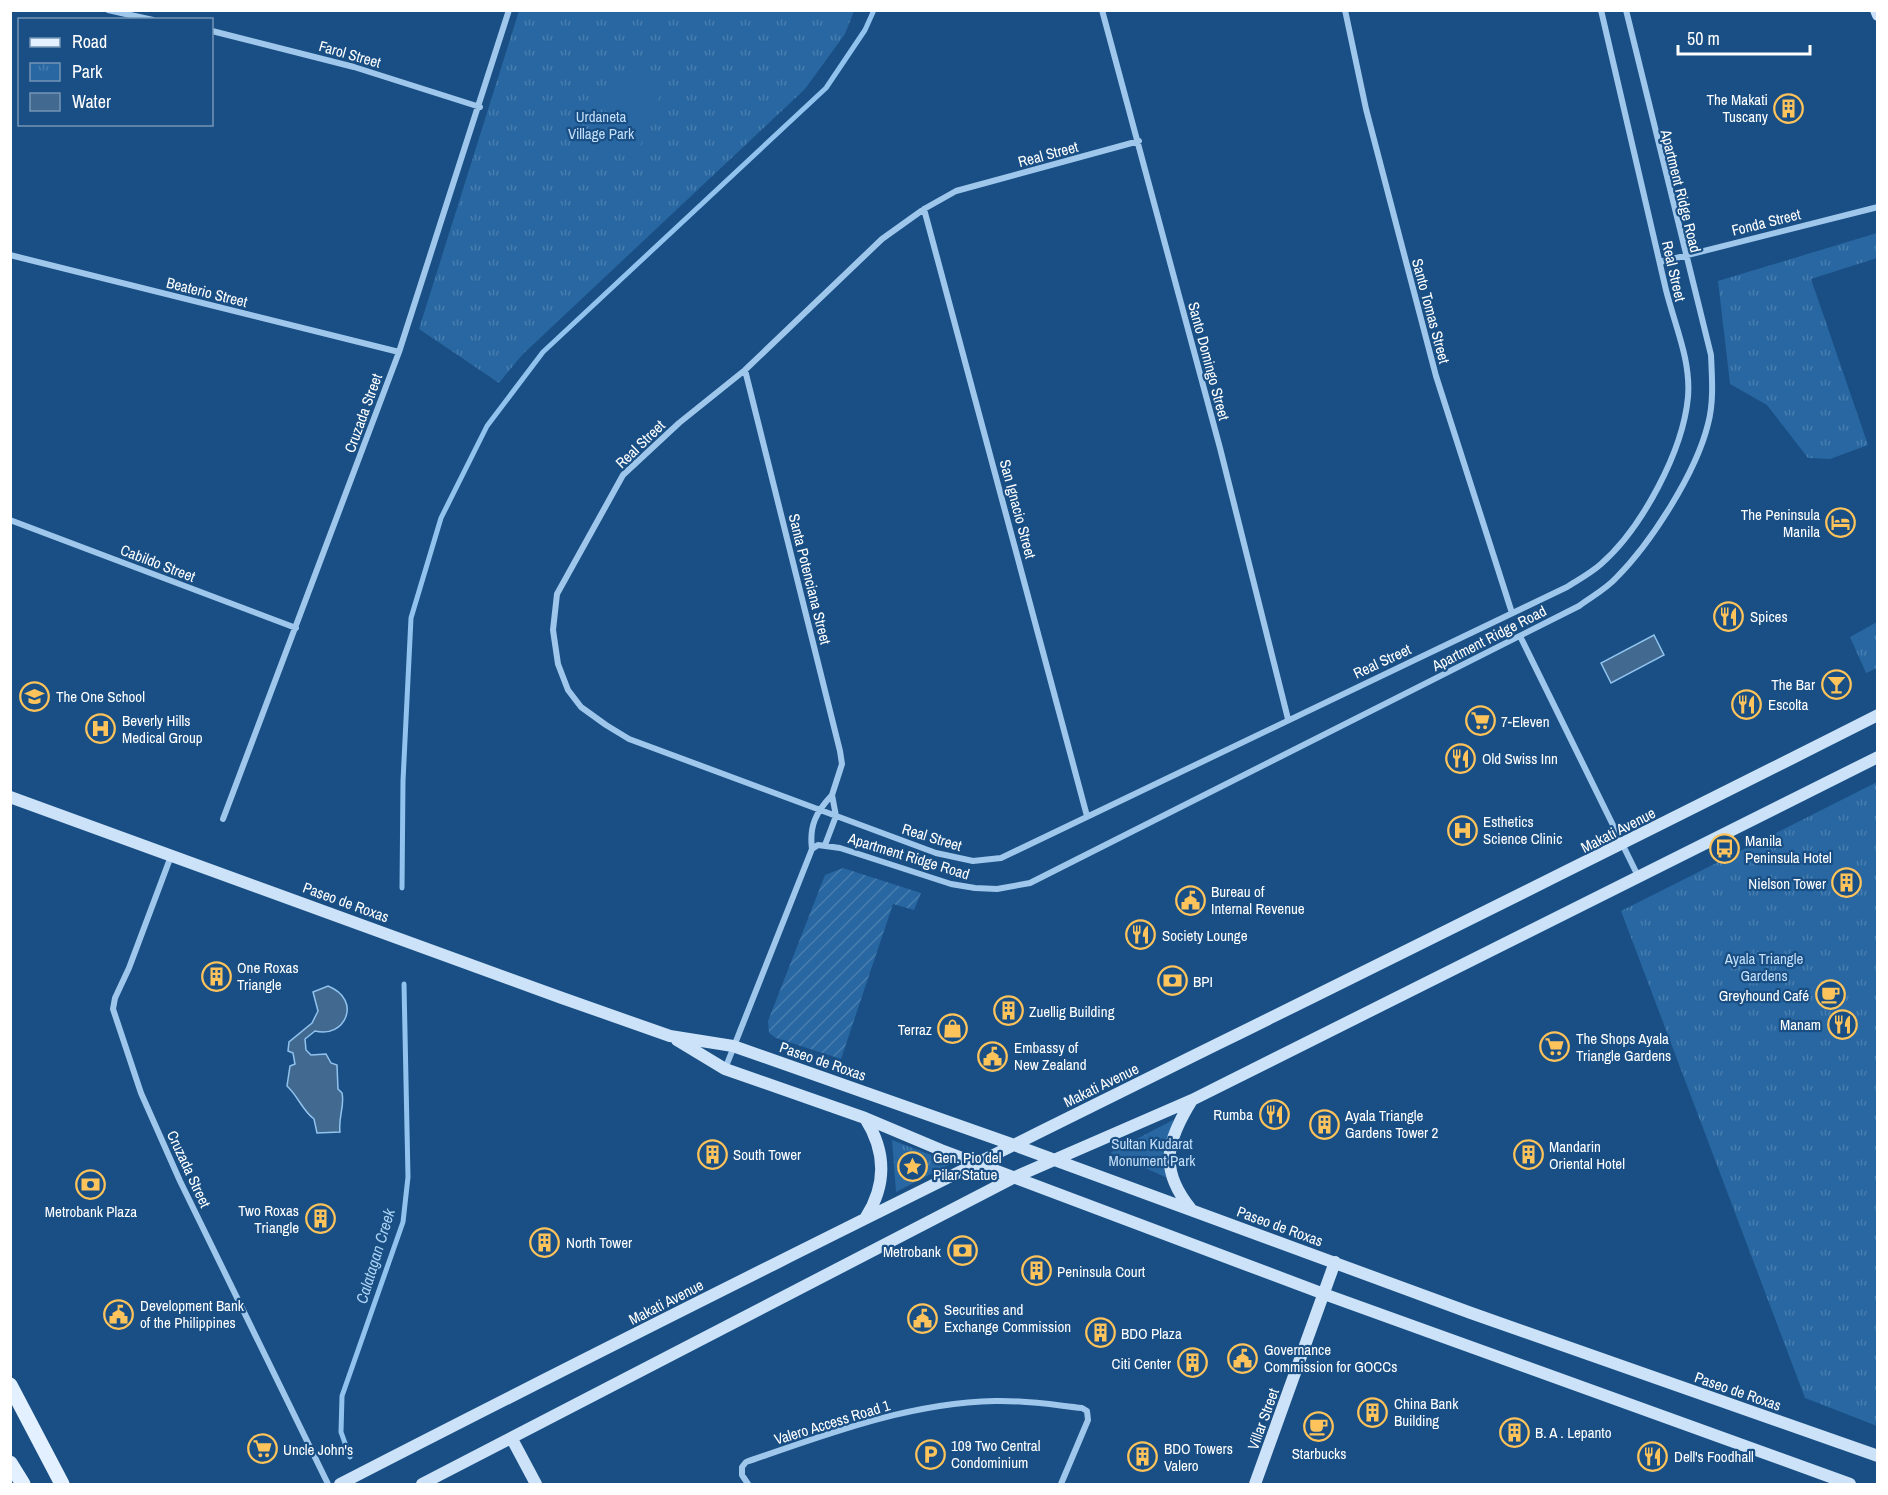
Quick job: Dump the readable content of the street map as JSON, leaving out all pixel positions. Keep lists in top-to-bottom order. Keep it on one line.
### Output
{"streets":{"main road":["Makati Avenue","Paseo de Roxas","Villar Street"],"street":["Farol Street","Real Street","Apartment Ridge Road","Fonda Street","Beaterio Street","Santo Tomas Street","Santo Domingo Street","Cruzada Street","San Ignacio Street","Cabildo Street","Santa Potenciana Street","Valero Access Road 1"]},"crossings":[["Farol Street","Cruzada Street"],["Real Street","Fonda Street"],["Real Street","Santo Tomas Street"],["Real Street","Santo Domingo Street"],["Real Street","San Ignacio Street"],["Real Street","Santa Potenciana Street"],["Apartment Ridge Road","Fonda Street"],["Beaterio Street","Cruzada Street"],["Cruzada Street","Cabildo Street"],["Cruzada Street","Paseo de Roxas"],["Makati Avenue","Paseo de Roxas"],["Paseo de Roxas","Villar Street"]],"water":["Calatagan Creek"],"parks":["Urdaneta Village Park","Ayala Triangle Gardens","Sultan Kudarat Monument Park"],"places":{"building":["The Makati Tuscany","Nielson Tower","One Roxas Triangle","Zuellig Building","Ayala Triangle Gardens Tower 2","South Tower","Mandarin Oriental Hotel","Two Roxas Triangle","North Tower","Peninsula Court","BDO Plaza","Citi Center","China Bank Building","B. A . Lepanto","BDO Towers Valero"],"hotel":["The Peninsula Manila"],"restaurant":["Spices","Escolta","Old Swiss Inn","Society Lounge","Manam","Rumba","Dell's Foodhall"],"bar":["The Bar"],"school or university":["The One School"],"supermarket":["7-Eleven","The Shops Ayala Triangle Gardens","Uncle John's"],"hospital":["Beverly Hills Medical Group","Esthetics Science Clinic"],"bus stop":["Manila Peninsula Hotel"],"public building":["Bureau of Internal Revenue","Embassy of New Zealand","Development Bank of the Philippines","Securities and Exchange Commission","Governance Commission for GOCCs"],"bank":["BPI","Metrobank Plaza","Metrobank"],"cafe":["Greyhound Café","Starbucks"],"shop":["Terraz"],"place":["Gen. Pio del Pilar Statue"],"parking":["109 Two Central Condominium"]},"legend":["Road","Park","Water"],"scale_bar":"50 m"}
